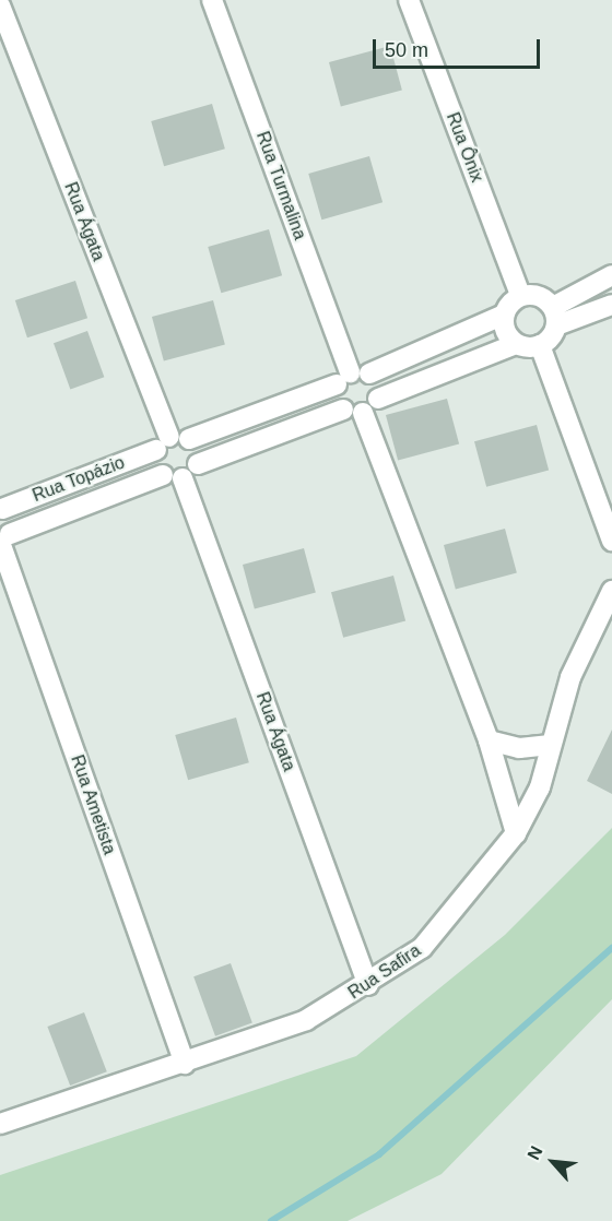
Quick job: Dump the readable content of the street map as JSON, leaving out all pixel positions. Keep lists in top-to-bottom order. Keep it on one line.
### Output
{"streets":{"street":["Rua Ônix","Rua Turmalina","Rua Ágata","Rua Topázio","Rua Ametista","Rua Safira"]},"crossings":[["Rua Ônix","Rua Topázio"],["Rua Turmalina","Rua Topázio"],["Rua Ágata","Rua Topázio"],["Rua Ágata","Rua Safira"],["Rua Topázio","Rua Ametista"],["Rua Ametista","Rua Safira"]],"scale_bar":"50 m","north":"top left"}
